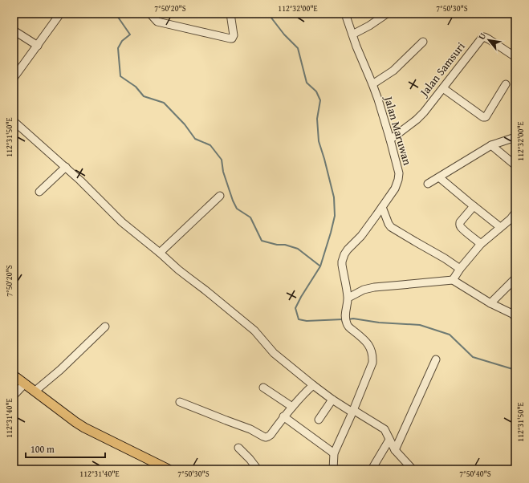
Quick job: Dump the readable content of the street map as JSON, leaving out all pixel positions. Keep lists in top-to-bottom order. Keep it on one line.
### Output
{"streets":{"street":["Jalan Samsuri","Jalan Maruwan"]},"crossings":[["Jalan Samsuri","Jalan Maruwan"]],"scale_bar":"100 m","north":"top left","coordinates":["7°50'20\"S","112°32'00\"E","7°50'30\"S","112°31'50\"E","112°31'40\"E","7°50'40\"S"]}
